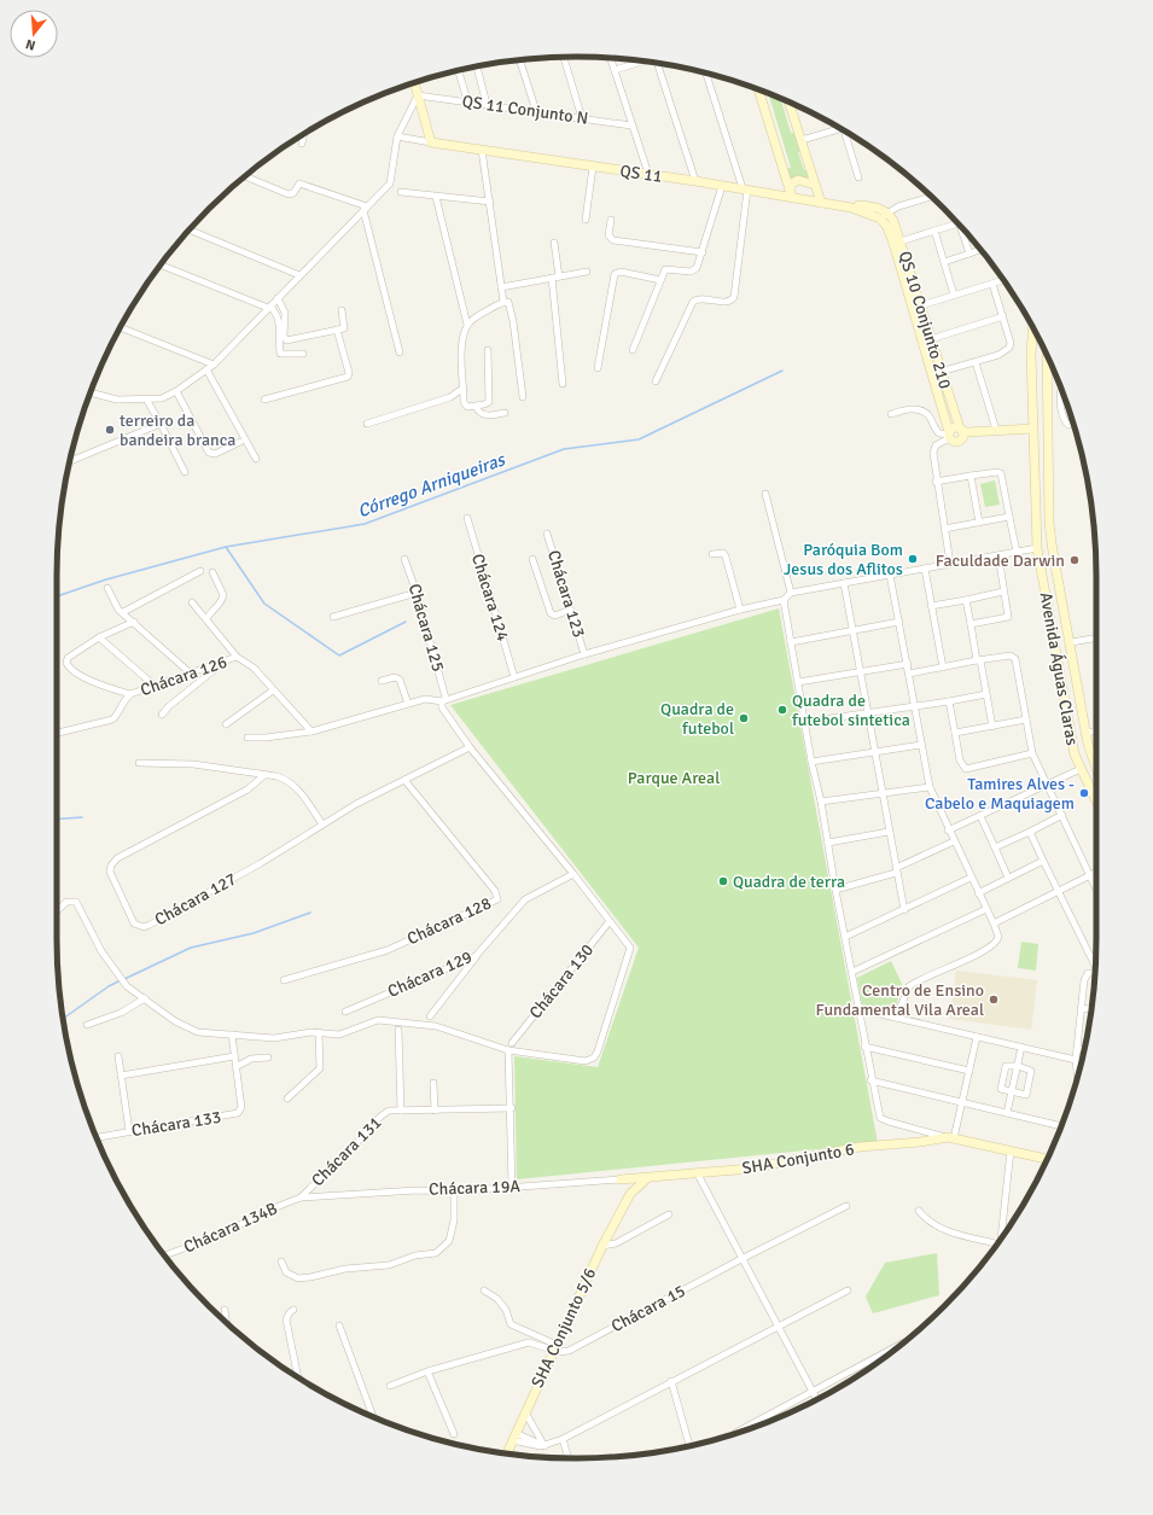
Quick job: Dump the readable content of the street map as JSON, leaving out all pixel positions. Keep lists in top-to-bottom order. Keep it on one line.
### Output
{"streets":{"street":["QS 11 Conjunto N","QS 11","QS 10 Conjunto 210","Chácara 123","Chácara 124","Chácara 125","Avenida Águas Claras","Chácara 126","Chácara 127","Chácara 128","Chácara 129","Chácara 130","Chácara 133","Chácara 131","SHA Conjunto 6","Chácara 19A","Chácara 134B","Chácara 15","SHA Conjunto 5/6"]},"crossings":[["QS 11","QS 10 Conjunto 210"],["Chácara 125","Chácara 127"],["Chácara 125","Chácara 129"],["Chácara 125","Chácara 130"],["Chácara 127","Chácara 128"],["Chácara 131","Chácara 19A"],["Chácara 131","Chácara 134B"],["SHA Conjunto 6","Chácara 19A"],["SHA Conjunto 6","SHA Conjunto 5/6"],["Chácara 19A","Chácara 134B"],["Chácara 19A","SHA Conjunto 5/6"],["Chácara 15","SHA Conjunto 5/6"]],"water":["Córrego Arniqueiras"],"parks":["Parque Areal"],"places":["terreiro da bandeira branca","Paróquia Bom Jesus dos Aflitos","Faculdade Darwin","Quadra de futebol sintetica","Quadra de futebol","Tamires Alves - Cabelo e Maquiagem","Quadra de terra","Centro de Ensino Fundamental Vila Areal"],"north":"bottom"}
